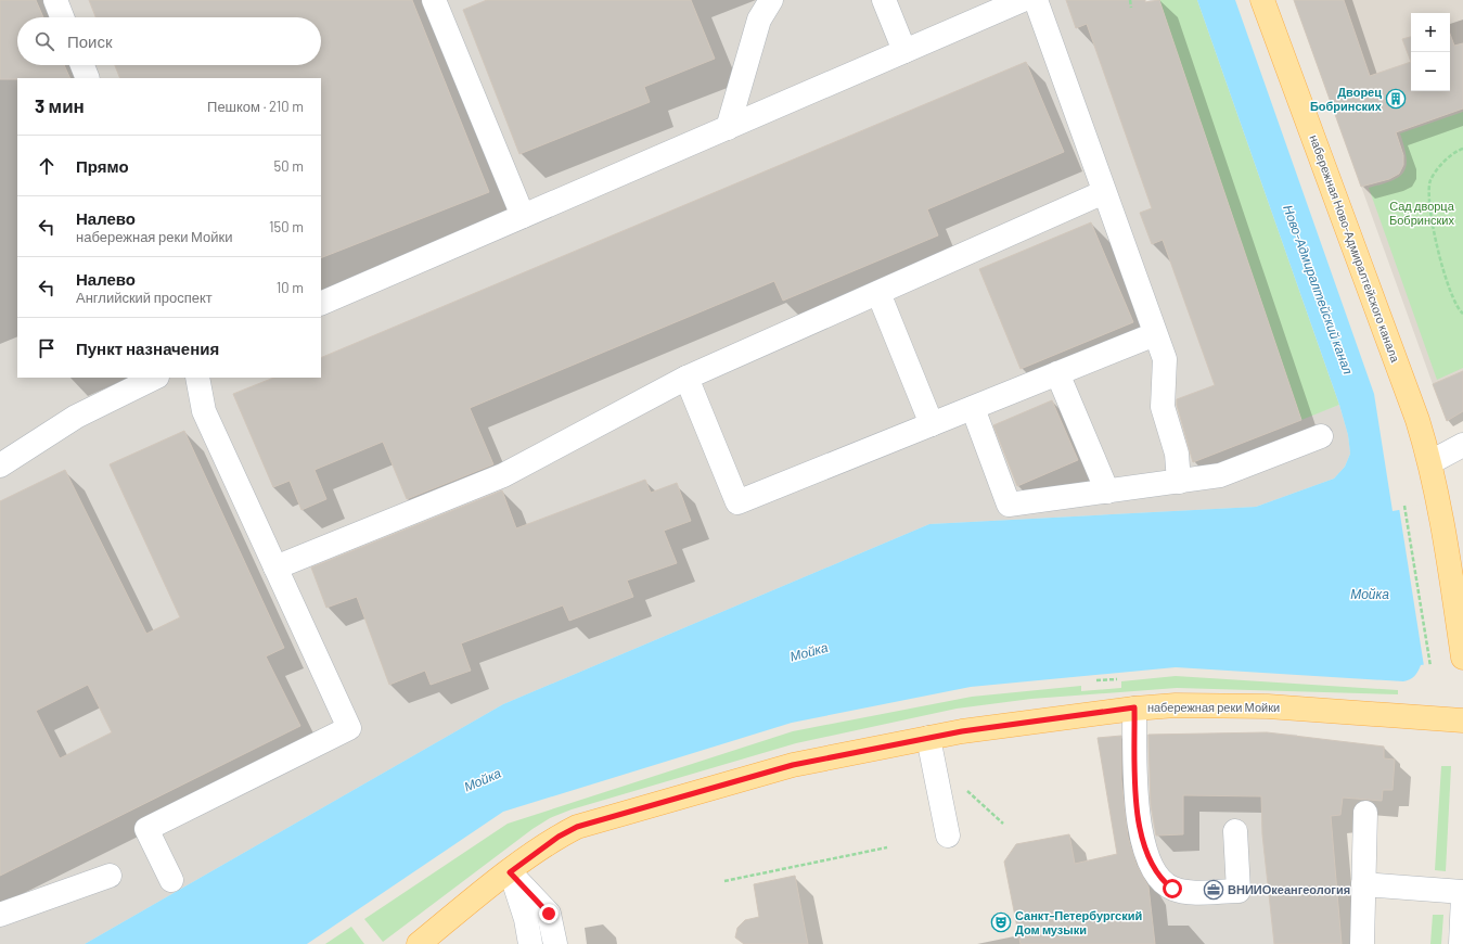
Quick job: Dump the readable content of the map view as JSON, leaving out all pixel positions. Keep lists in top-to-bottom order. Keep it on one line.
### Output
{"streets":{"main road":["набережная Ново-Адмиралтейского канала","набережная реки Мойки"]},"water":["Ново-Адмиралтейский канал","Мойка"],"parks":["Сад дворца Бобринских"],"places":{"building":["Дворец Бобринских"],"office":["ВНИИОкеангеология"],"theatre":["Санкт-Петербургский Дом музыки"]},"page":{"map_buttons":["+","−"],"search":"Поиск","heading":["3 мин","Пешком · 210 m"],"list":[["Прямо","50 m"],["Налево","набережная реки Мойки","150 m"],["Налево","Английский проспект","10 m"],"Пункт назначения"]}}
